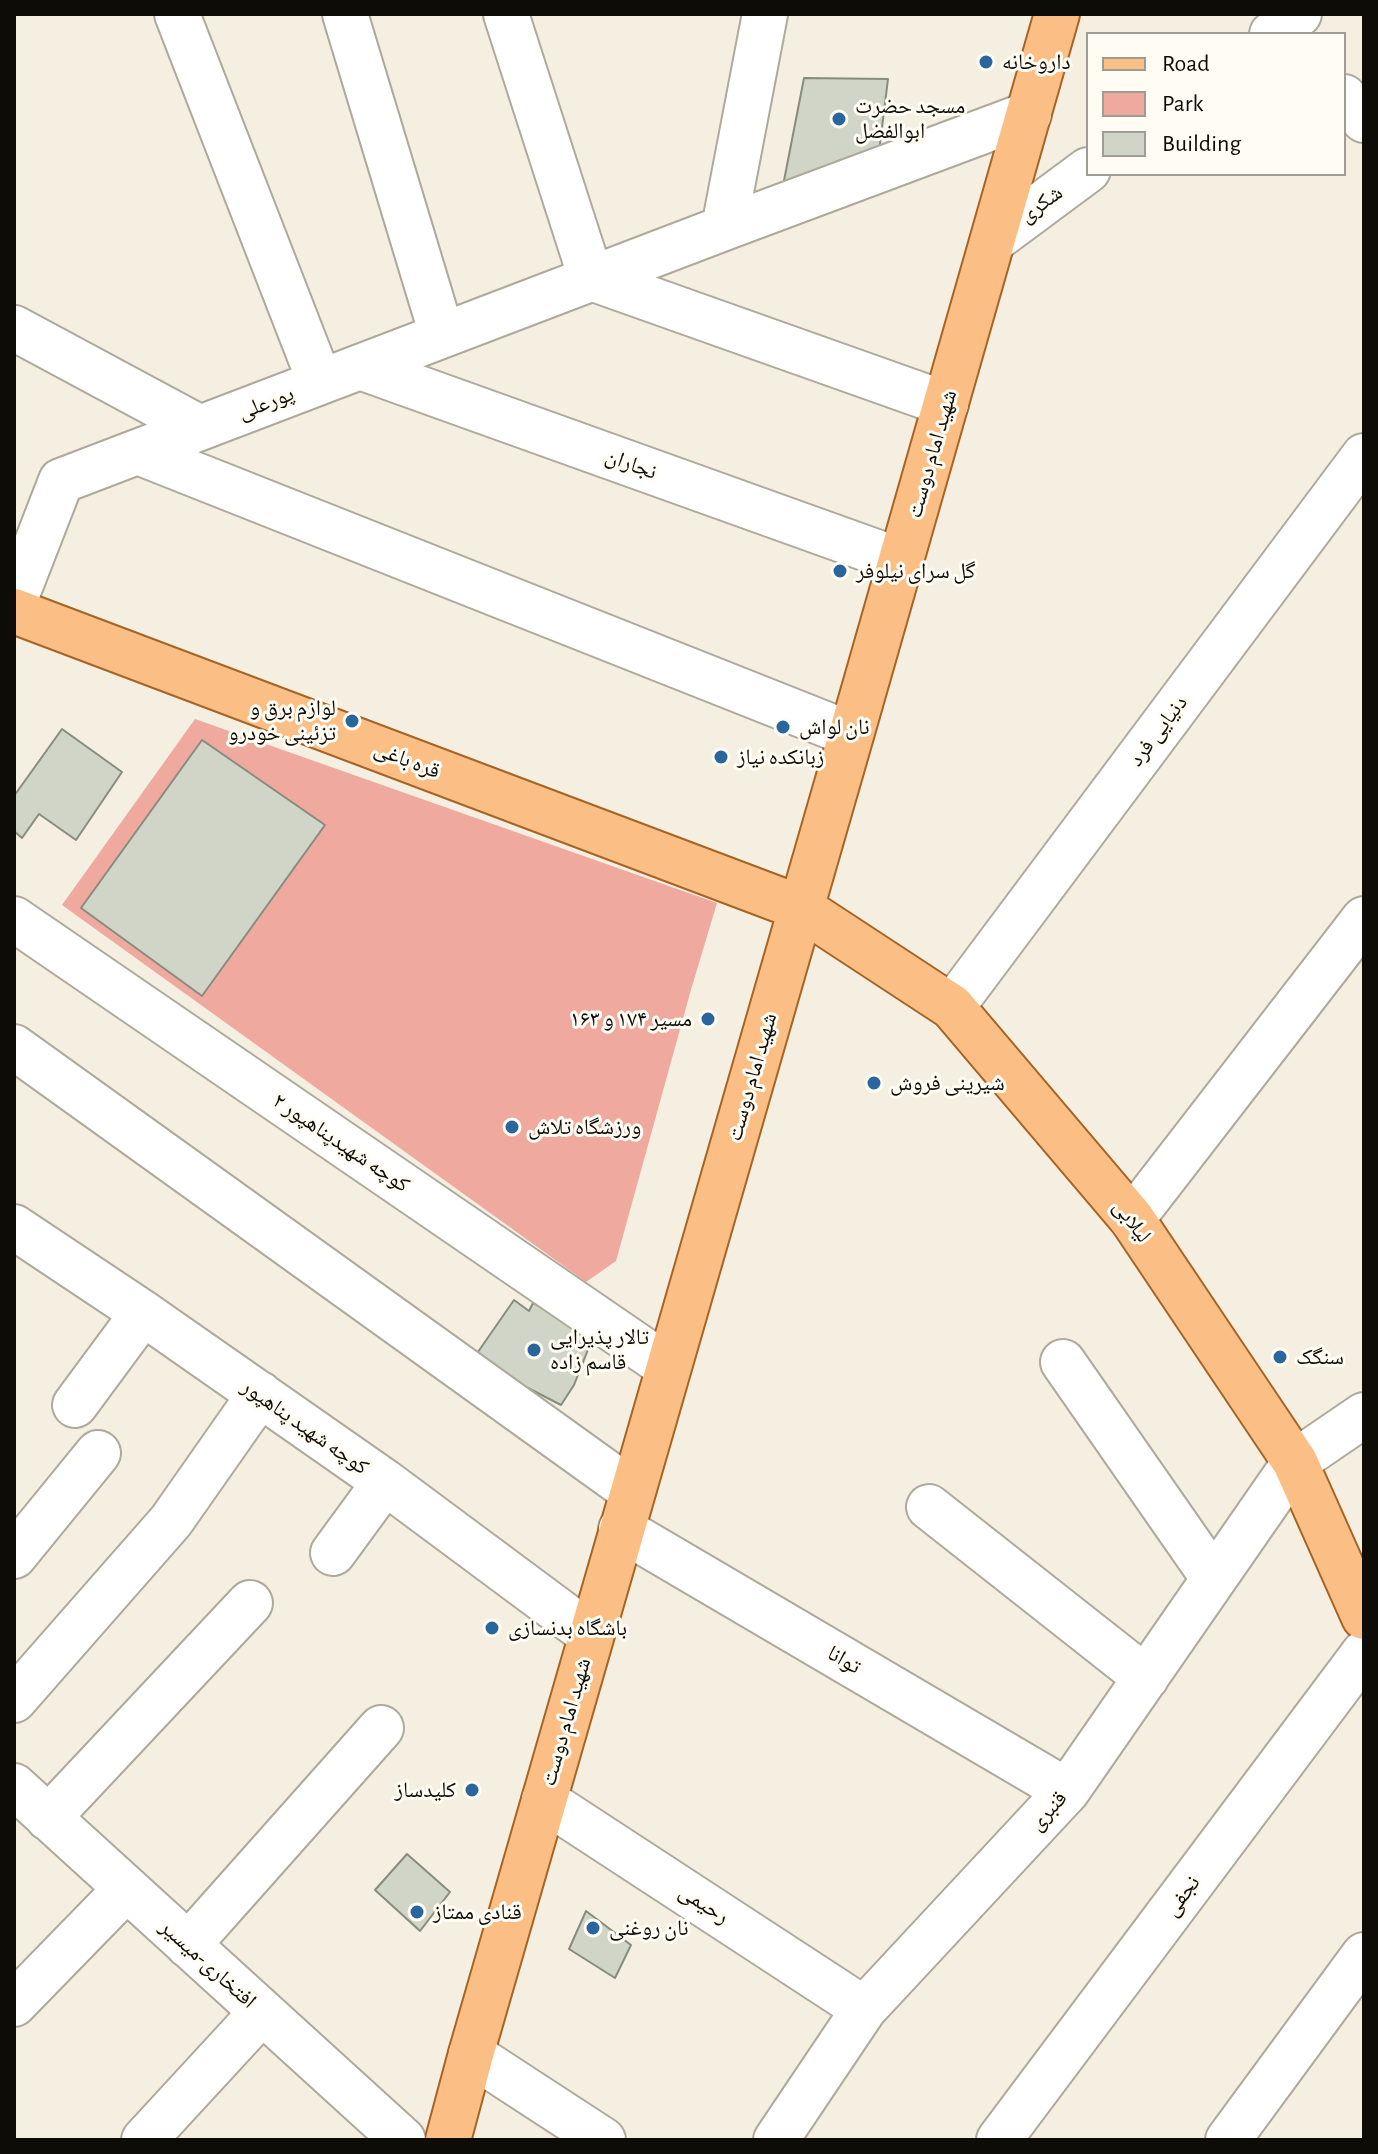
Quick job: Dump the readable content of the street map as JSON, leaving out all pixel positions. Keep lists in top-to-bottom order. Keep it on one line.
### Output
{"streets":{"main road":["شهید امام دوست","قره باغی","لیلابی"],"street":["شکری","پورعلی","نجاران","دنیایی فرد","۲ کوچه شهیدپناهپور","کوچه شهید پناهپور","توانا","قنبری","نجفی","رحیمی","افتخاری-میسیر"]},"crossings":[["شکری","شهید امام دوست"],["پورعلی","شهید امام دوست"],["پورعلی","نجاران"],["شهید امام دوست","نجاران"],["شهید امام دوست","قره باغی"],["شهید امام دوست","۲ کوچه شهیدپناهپور"],["شهید امام دوست","لیلابی"],["شهید امام دوست","کوچه شهید پناهپور"],["شهید امام دوست","توانا"],["شهید امام دوست","رحیمی"],["دنیایی فرد","لیلابی"],["قره باغی","لیلابی"],["لیلابی","قنبری"],["توانا","قنبری"],["قنبری","رحیمی"]],"places":["داروخانه","مسجد حضرت ابوالفضل","گل سرای نیلوفر","لوازم برق و تزئینی خودرو","نان لواش","زبانکده نیاز","مسیر ۱۷۴ و ۱۶۳","شیرینی فروش","ورزشگاه تلاش","تالار پذیرایی قاسم زاده","سنگک","باشگاه بدنسازی","کلیدساز","قنادی ممتاز","نان روغنی"],"legend":["Road","Park","Building"]}
